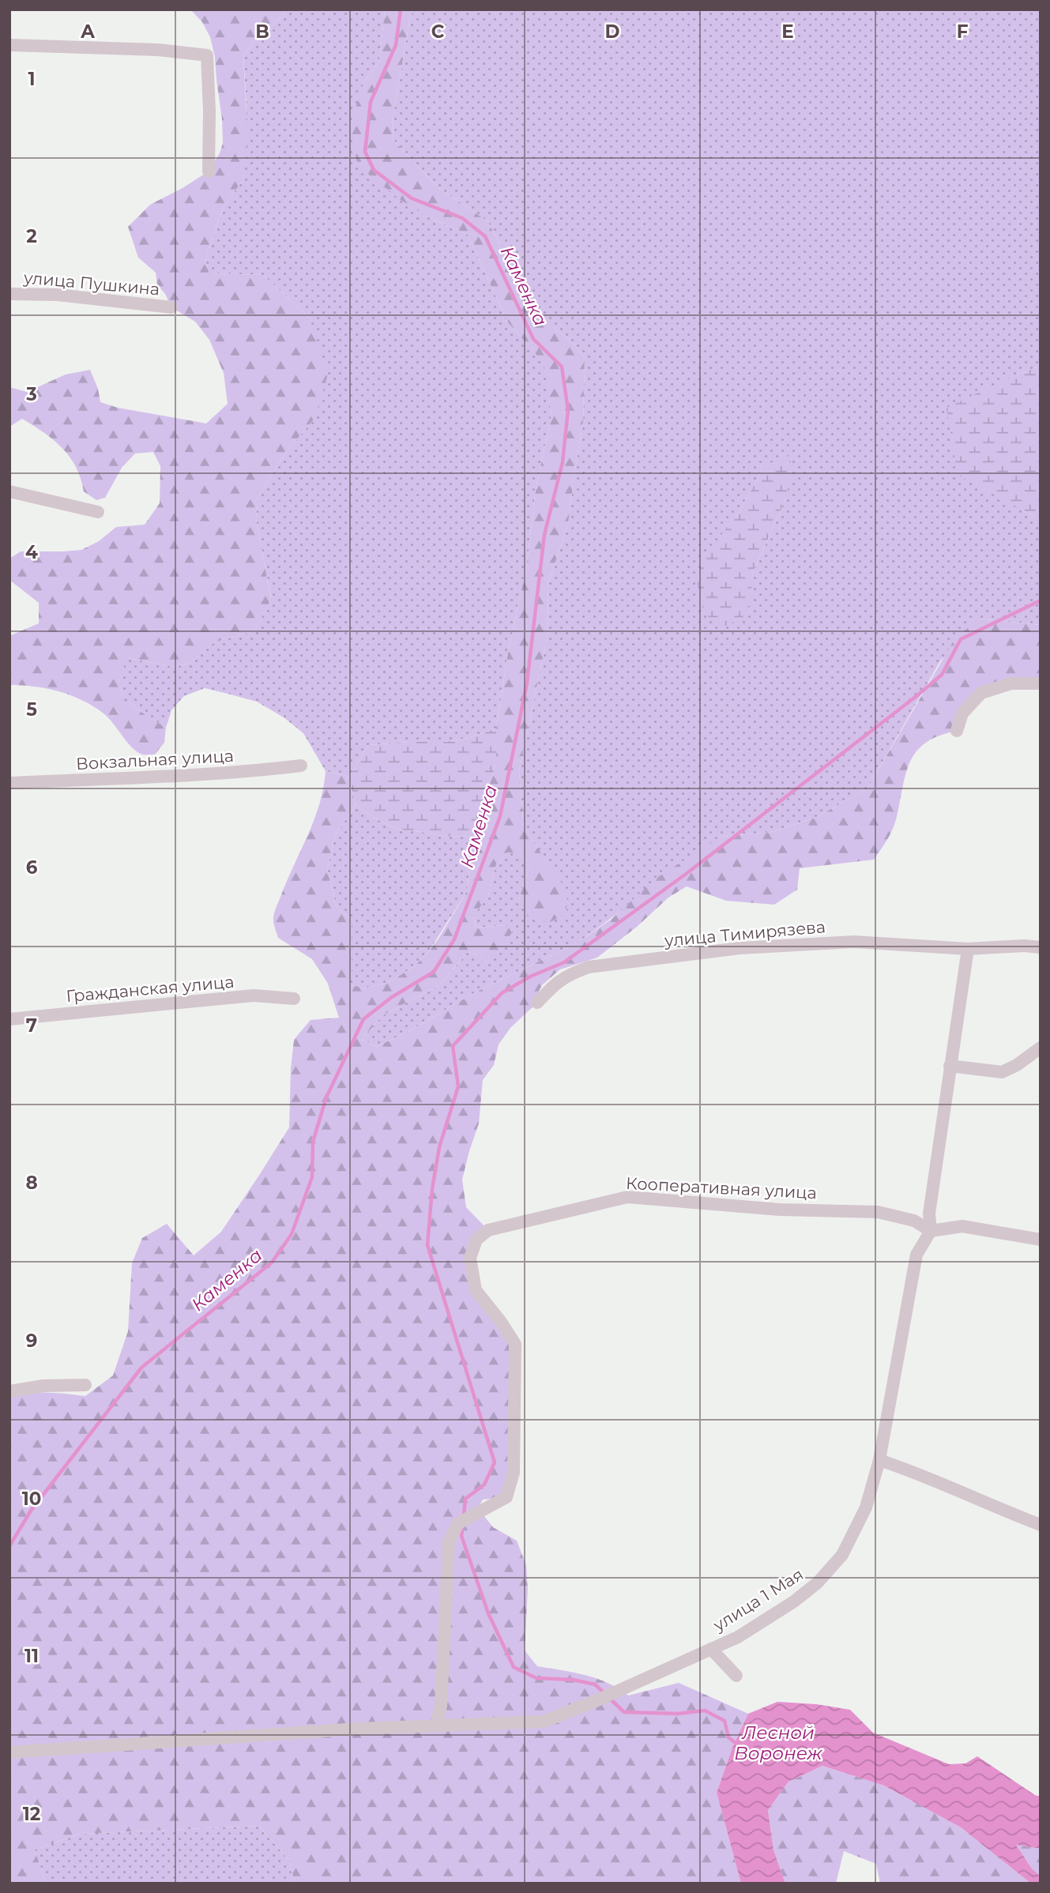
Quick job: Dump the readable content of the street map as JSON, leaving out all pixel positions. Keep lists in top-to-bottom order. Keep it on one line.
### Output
{"streets":{"street":["улица Пушкина","Вокзальная улица","улица Тимирязева","Гражданская улица","Кооперативная улица","улица 1 Мая"]},"crossings":[["Кооперативная улица","улица 1 Мая"]],"water":["Каменка","Лесной Воронеж"],"grid":{"columns":["A","B","C","D","E","F"],"rows":["1","2","3","4","5","6","7","8","9","10","11","12"]}}
